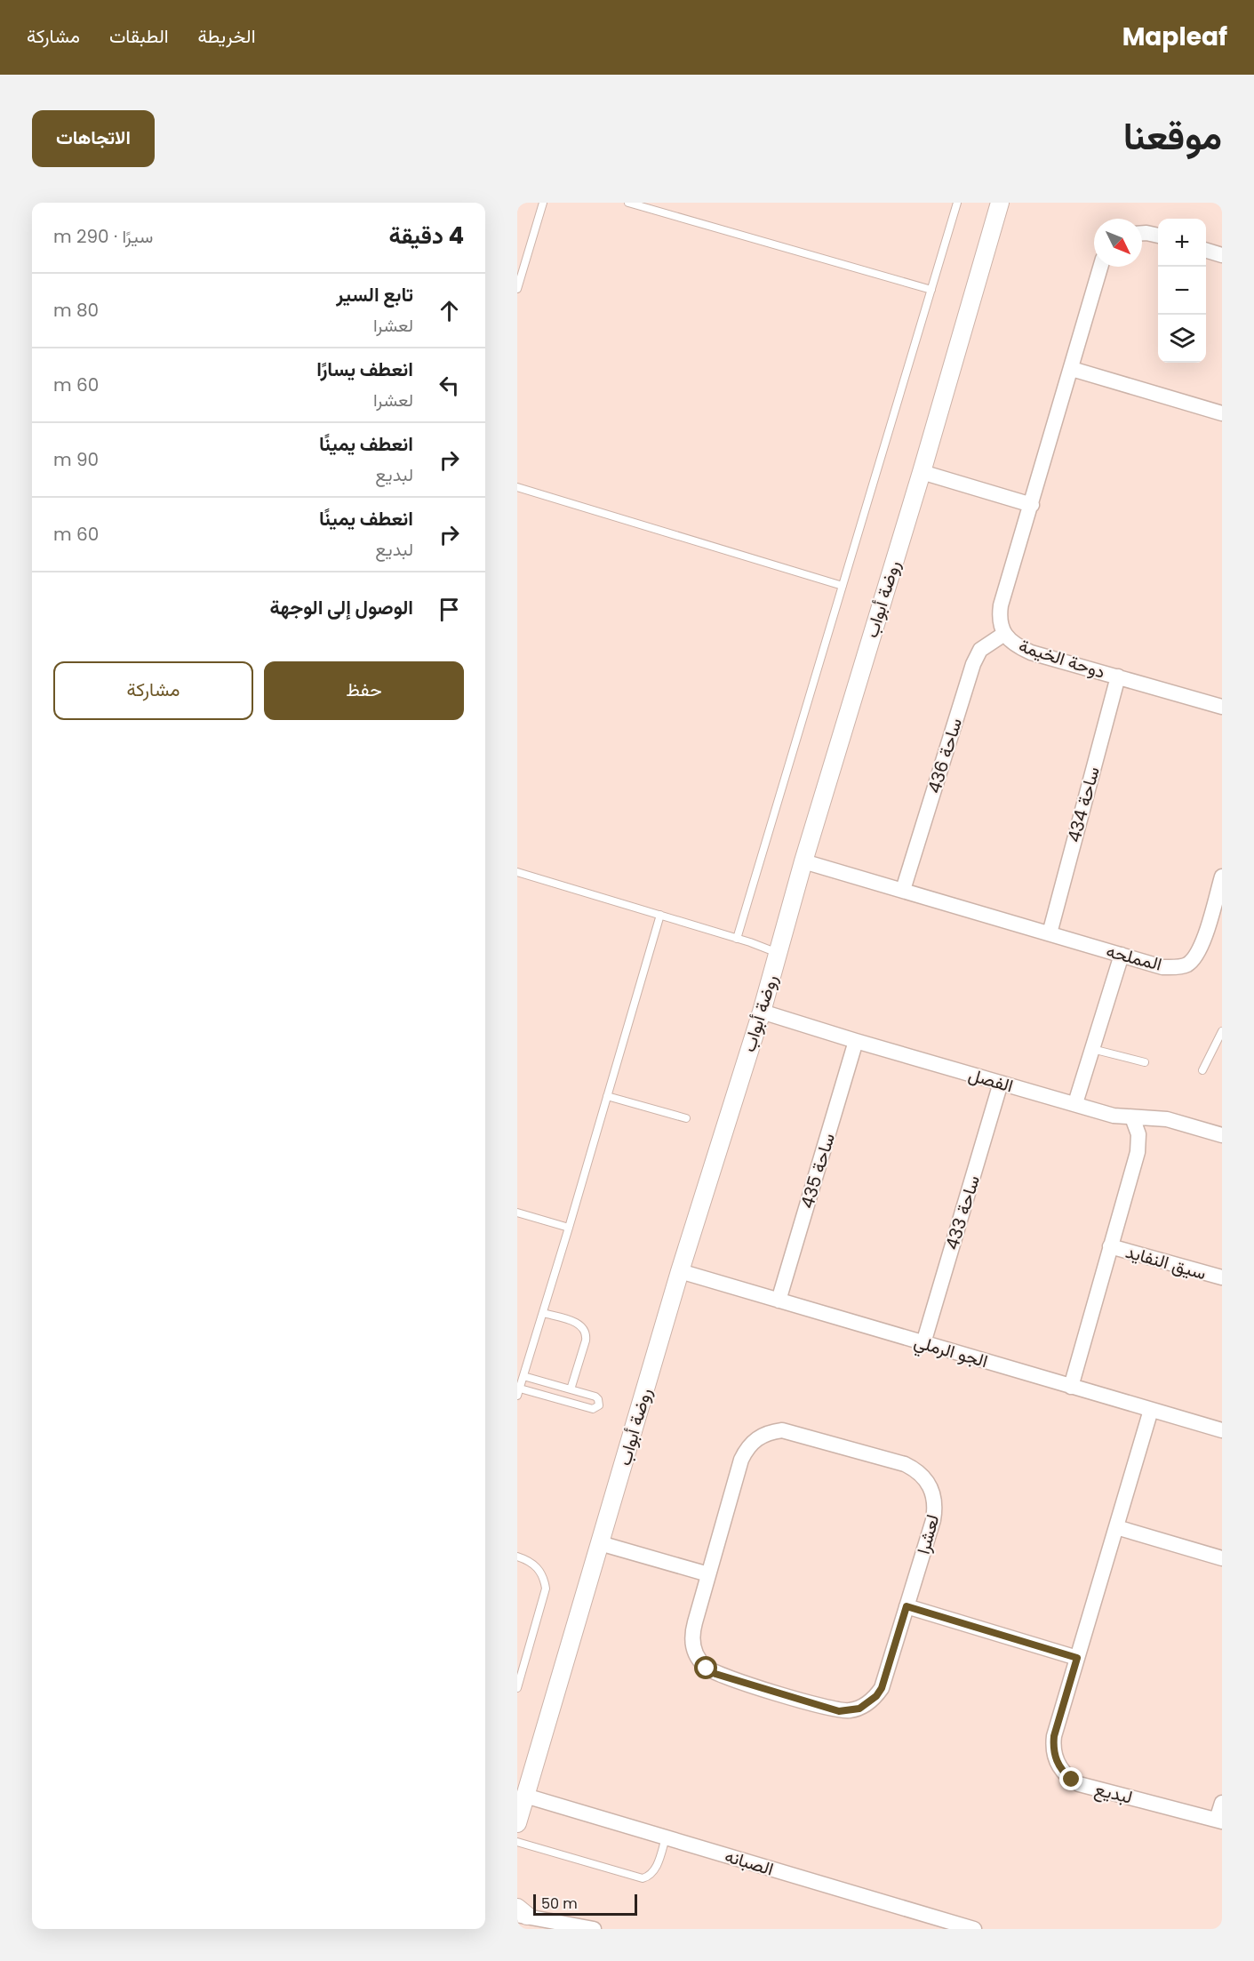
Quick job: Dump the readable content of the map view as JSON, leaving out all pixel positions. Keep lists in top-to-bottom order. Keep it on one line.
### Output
{"streets":{"street":["روضة أبواب","دوحة الخيمة","ساحة 436","ساحة 434","المملحه","الفصل","ساحة 435","ساحة 433","سيق النفايد","الجو الرملي","لعشرا","لبديع","الصبانه"]},"crossings":[["روضة أبواب","المملحه"],["روضة أبواب","الفصل"],["روضة أبواب","الجو الرملي"],["روضة أبواب","الصبانه"],["دوحة الخيمة","ساحة 436"],["دوحة الخيمة","ساحة 434"],["ساحة 436","المملحه"],["ساحة 434","المملحه"],["الفصل","ساحة 435"],["الفصل","ساحة 433"],["ساحة 435","الجو الرملي"],["ساحة 433","الجو الرملي"],["الجو الرملي","لبديع"]],"scale_bar":"50 m","north":"bottom right","page":{"header":"Mapleaf","nav":["الخريطة","الطبقات","مشاركة"],"title":"موقعنا","buttons":["الاتجاهات",["حفظ","مشاركة"]],"heading":["4 دقيقة","سيرًا · 290 m"],"map_buttons":["+","−"],"list":[["تابع السير","لعشرا","80 m"],["انعطف يسارًا","لعشرا","60 m"],["انعطف يمينًا","لبديع","90 m"],["انعطف يمينًا","لبديع","60 m"],"الوصول إلى الوجهة"],"scale":"50 m"}}
